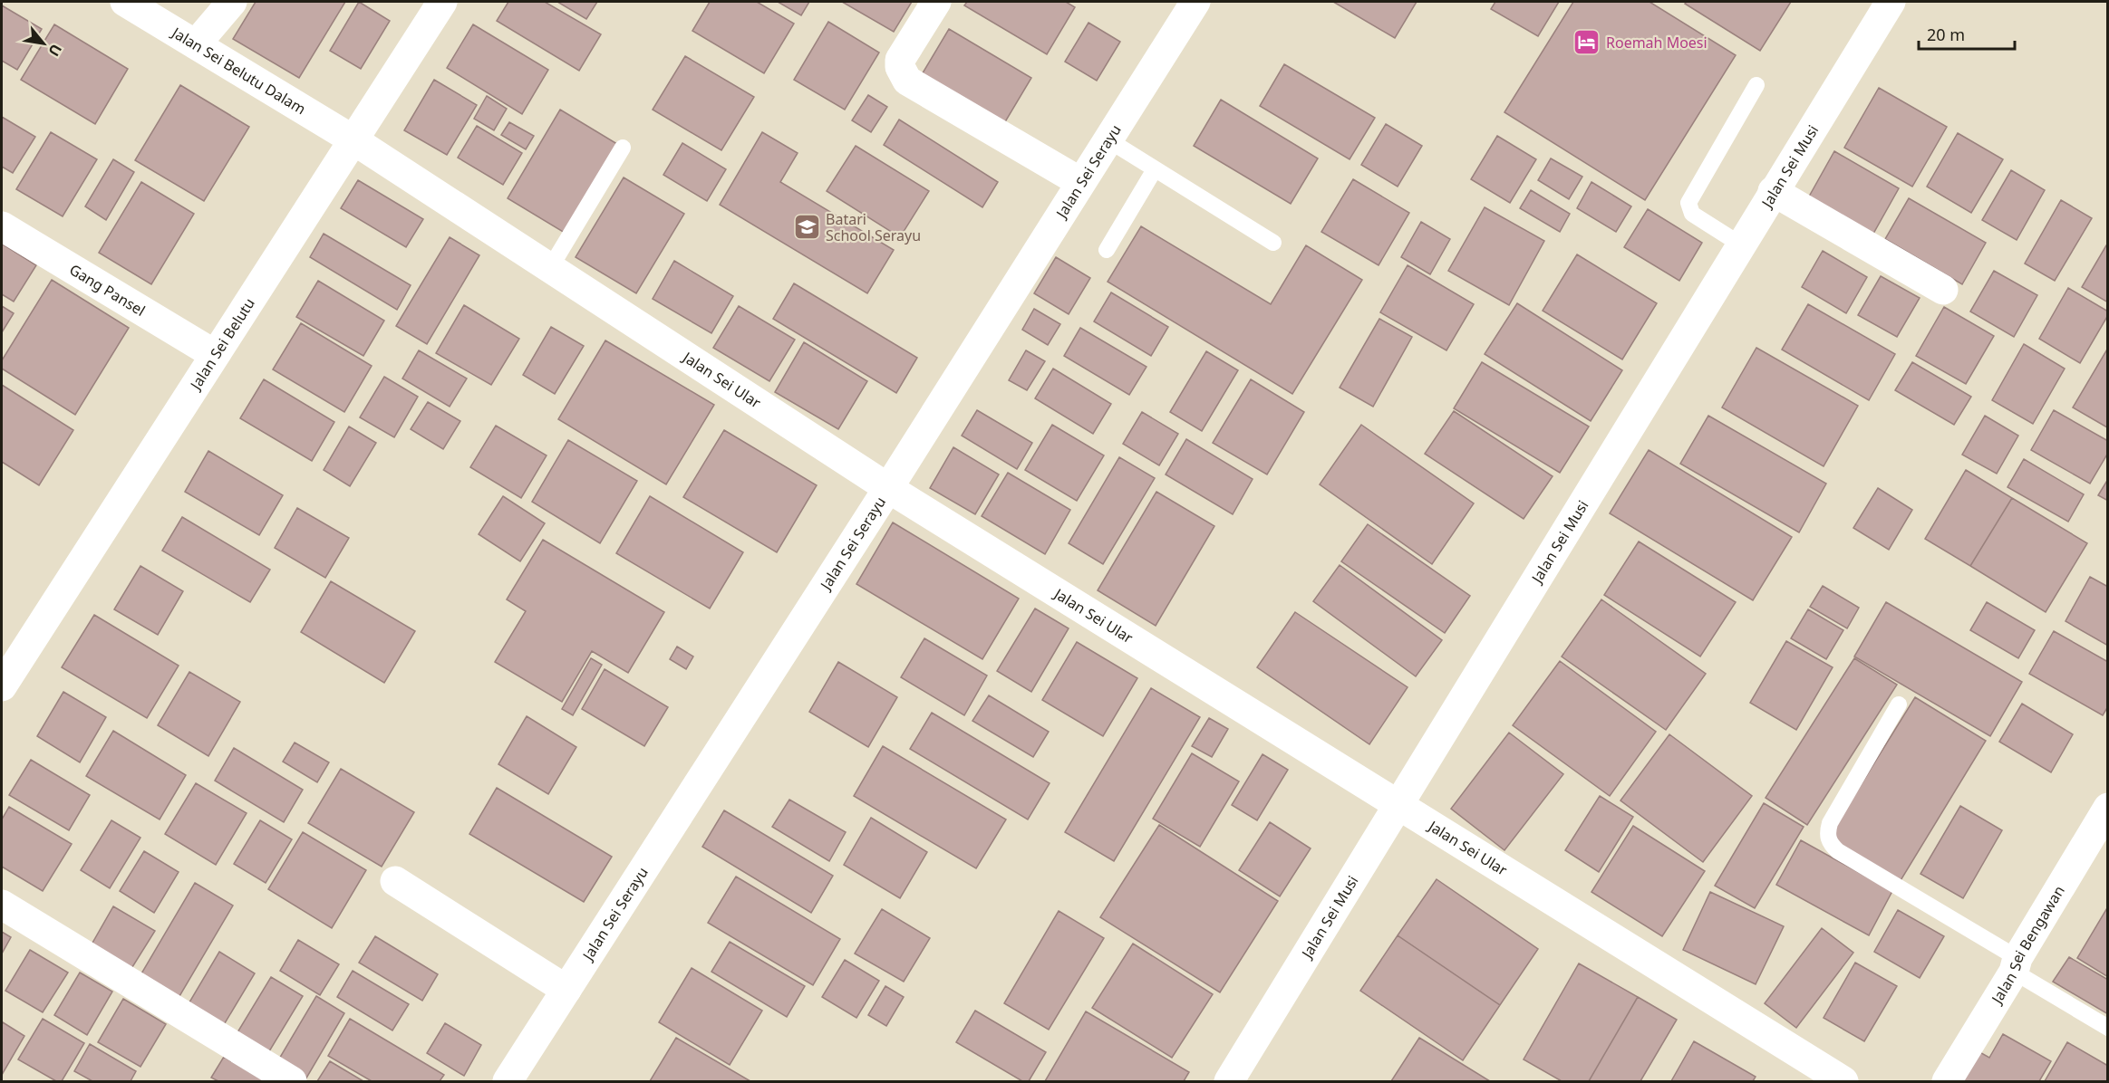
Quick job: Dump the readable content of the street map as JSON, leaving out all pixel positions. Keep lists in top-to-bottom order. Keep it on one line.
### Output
{"streets":{"street":["Jalan Sei Belutu Dalam","Jalan Sei Musi","Jalan Sei Serayu","Gang Pansel","Jalan Sei Belutu","Jalan Sei Ular","Jalan Sei Bengawan"]},"crossings":[["Jalan Sei Belutu Dalam","Jalan Sei Belutu"],["Jalan Sei Belutu Dalam","Jalan Sei Ular"],["Jalan Sei Musi","Jalan Sei Ular"],["Jalan Sei Serayu","Jalan Sei Ular"],["Gang Pansel","Jalan Sei Belutu"],["Jalan Sei Belutu","Jalan Sei Ular"]],"places":{"hotel":["Roemah Moesi"],"school or university":["Batari School Serayu"]},"scale_bar":"20 m","north":"bottom right"}
